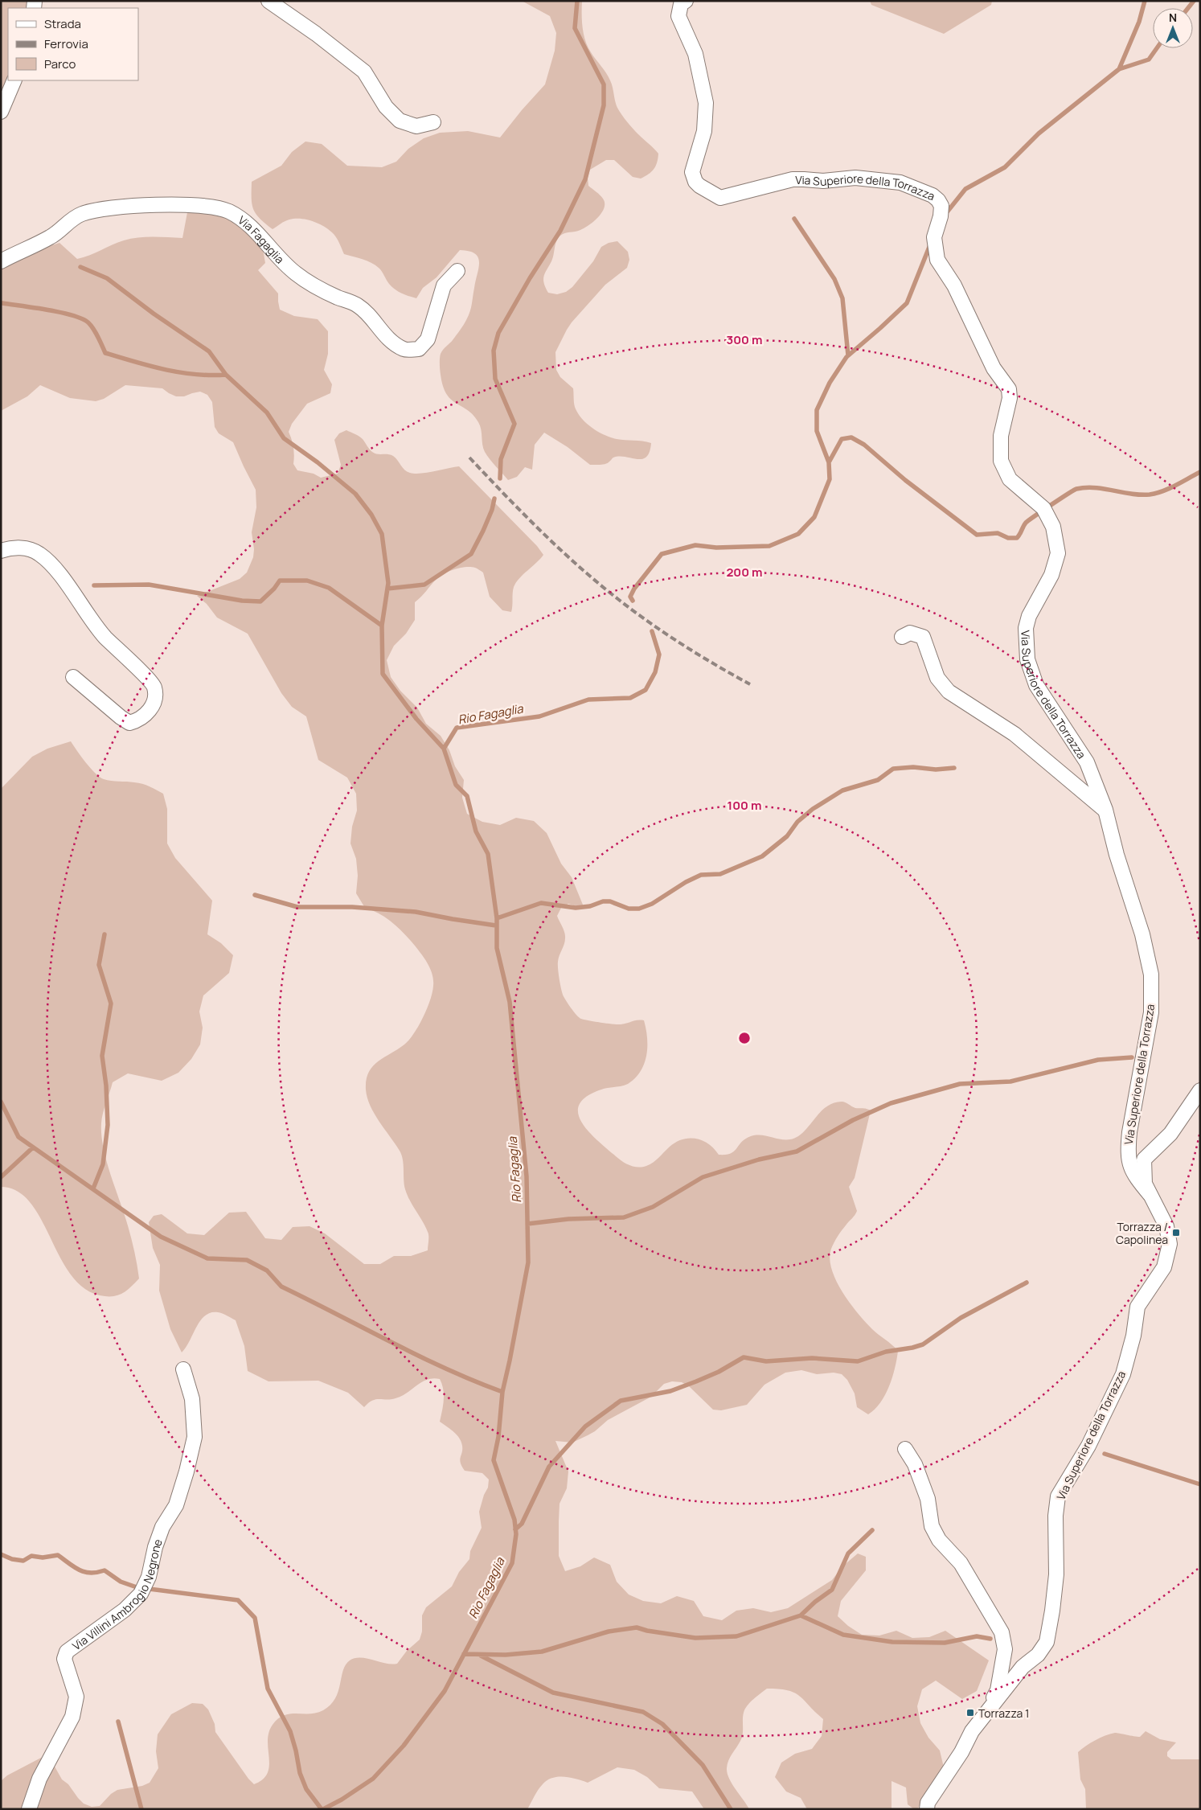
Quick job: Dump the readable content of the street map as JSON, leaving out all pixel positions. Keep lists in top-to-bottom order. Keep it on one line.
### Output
{"streets":{"street":["Via Superiore della Torrazza","Via Fagaglia","Via Villini Ambrogio Negrone"]},"water":["Rio Fagaglia"],"places":{"transit":["Torrazza / Capolinea","Torrazza 1"]},"legend":["Strada","Ferrovia","Parco"],"north":"top","rings":["300 m","200 m","100 m"]}
